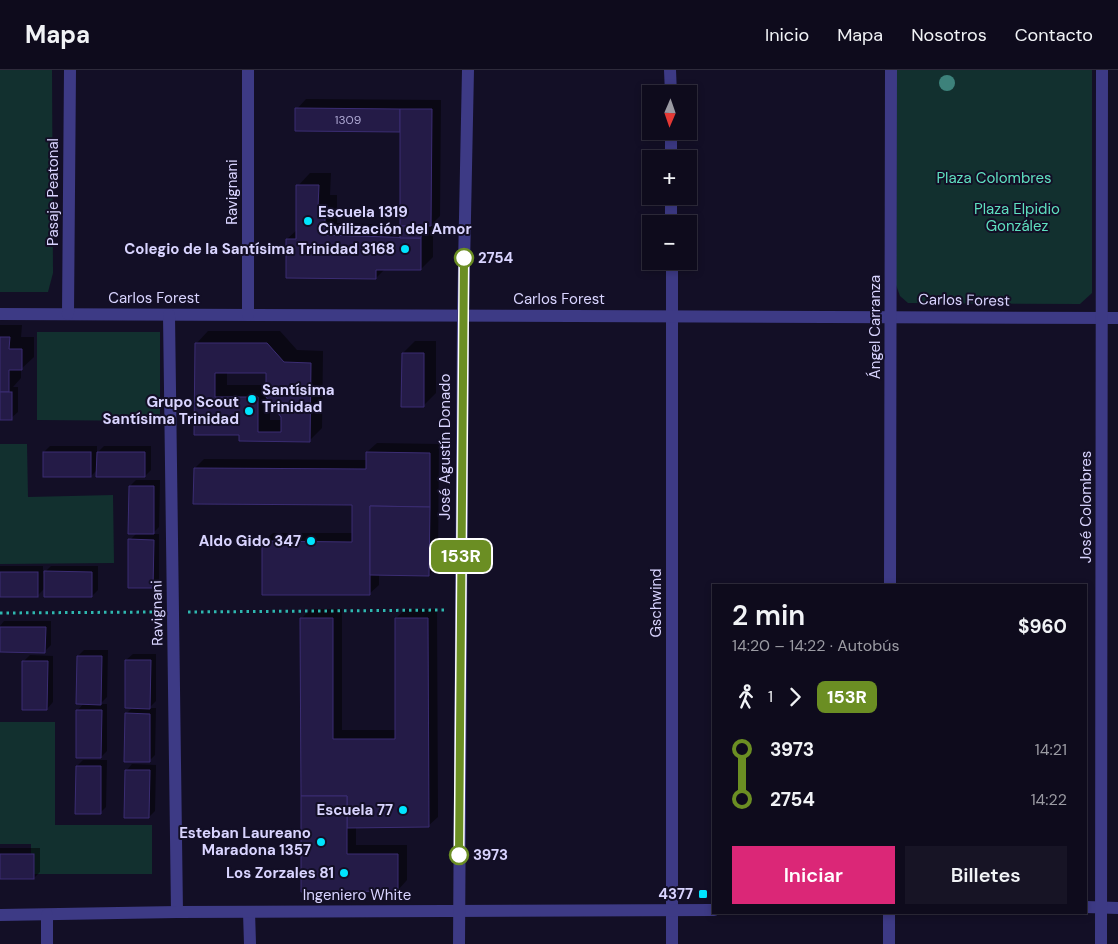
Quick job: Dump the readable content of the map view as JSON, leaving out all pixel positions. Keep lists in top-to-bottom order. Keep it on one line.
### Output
{"streets":{"street":["Pasaje Peatonal","Ravignani","Carlos Forest","Ángel Carranza","José Agustín Donado","José Colombres","Gschwind","Ingeniero White"]},"crossings":[["Pasaje Peatonal","Carlos Forest"],["Ravignani","Carlos Forest"],["Ravignani","Ingeniero White"],["Carlos Forest","Ángel Carranza"],["Carlos Forest","José Agustín Donado"],["Carlos Forest","José Colombres"],["Carlos Forest","Gschwind"],["José Agustín Donado","Ingeniero White"],["Gschwind","Ingeniero White"]],"parks":["Plaza Colombres","Plaza Elpidio González"],"places":{"other":["Escuela 1319 Civilización del Amor","Colegio de la Santísima Trinidad 3168","2754","Santísima Trinidad","Grupo Scout Santísima Trinidad","Aldo Gido 347","Escuela 77","Esteban Laureano Maradona 1357","3973","Los Zorzales 81"],"transit":["4377"]},"lines":["bus line 153R"],"house_numbers":["1309"],"north":"bottom","page":{"header":"Mapa","nav":["Inicio","Mapa","Nosotros","Contacto"],"on_map":"153R","map_buttons":["+","−"],"heading":["2 min","14:20 – 14:22 · Autobús","$960"],"legs":["1","153R"],"list":[{"name":"3973","value":"14:21"},{"name":"2754","value":"14:22"}],"buttons":["Iniciar","Billetes"]}}
